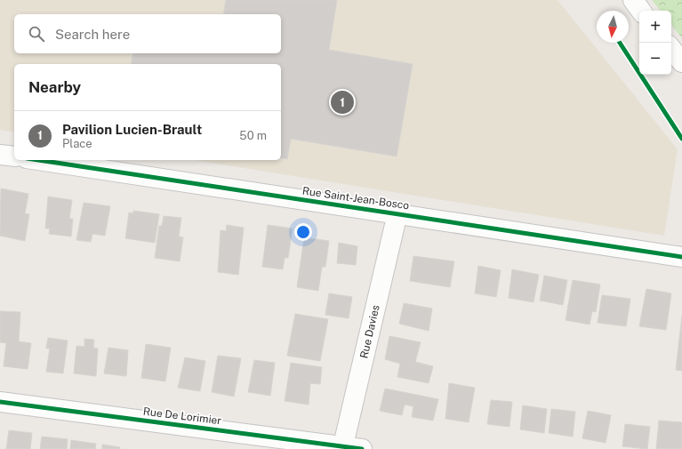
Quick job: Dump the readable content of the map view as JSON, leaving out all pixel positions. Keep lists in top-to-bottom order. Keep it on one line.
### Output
{"streets":{"street":["Rue Saint-Jean-Bosco","Rue Davies","Rue De Lorimier"]},"crossings":[["Rue Saint-Jean-Bosco","Rue Davies"],["Rue Davies","Rue De Lorimier"]],"north":"bottom","page":{"map_buttons":["+","−"],"search":"Search here","heading":"Nearby","pins":"1","list":[{"mark":"1","name":"Pavilion Lucien-Brault","note":"Place","value":"50 m"}]}}
